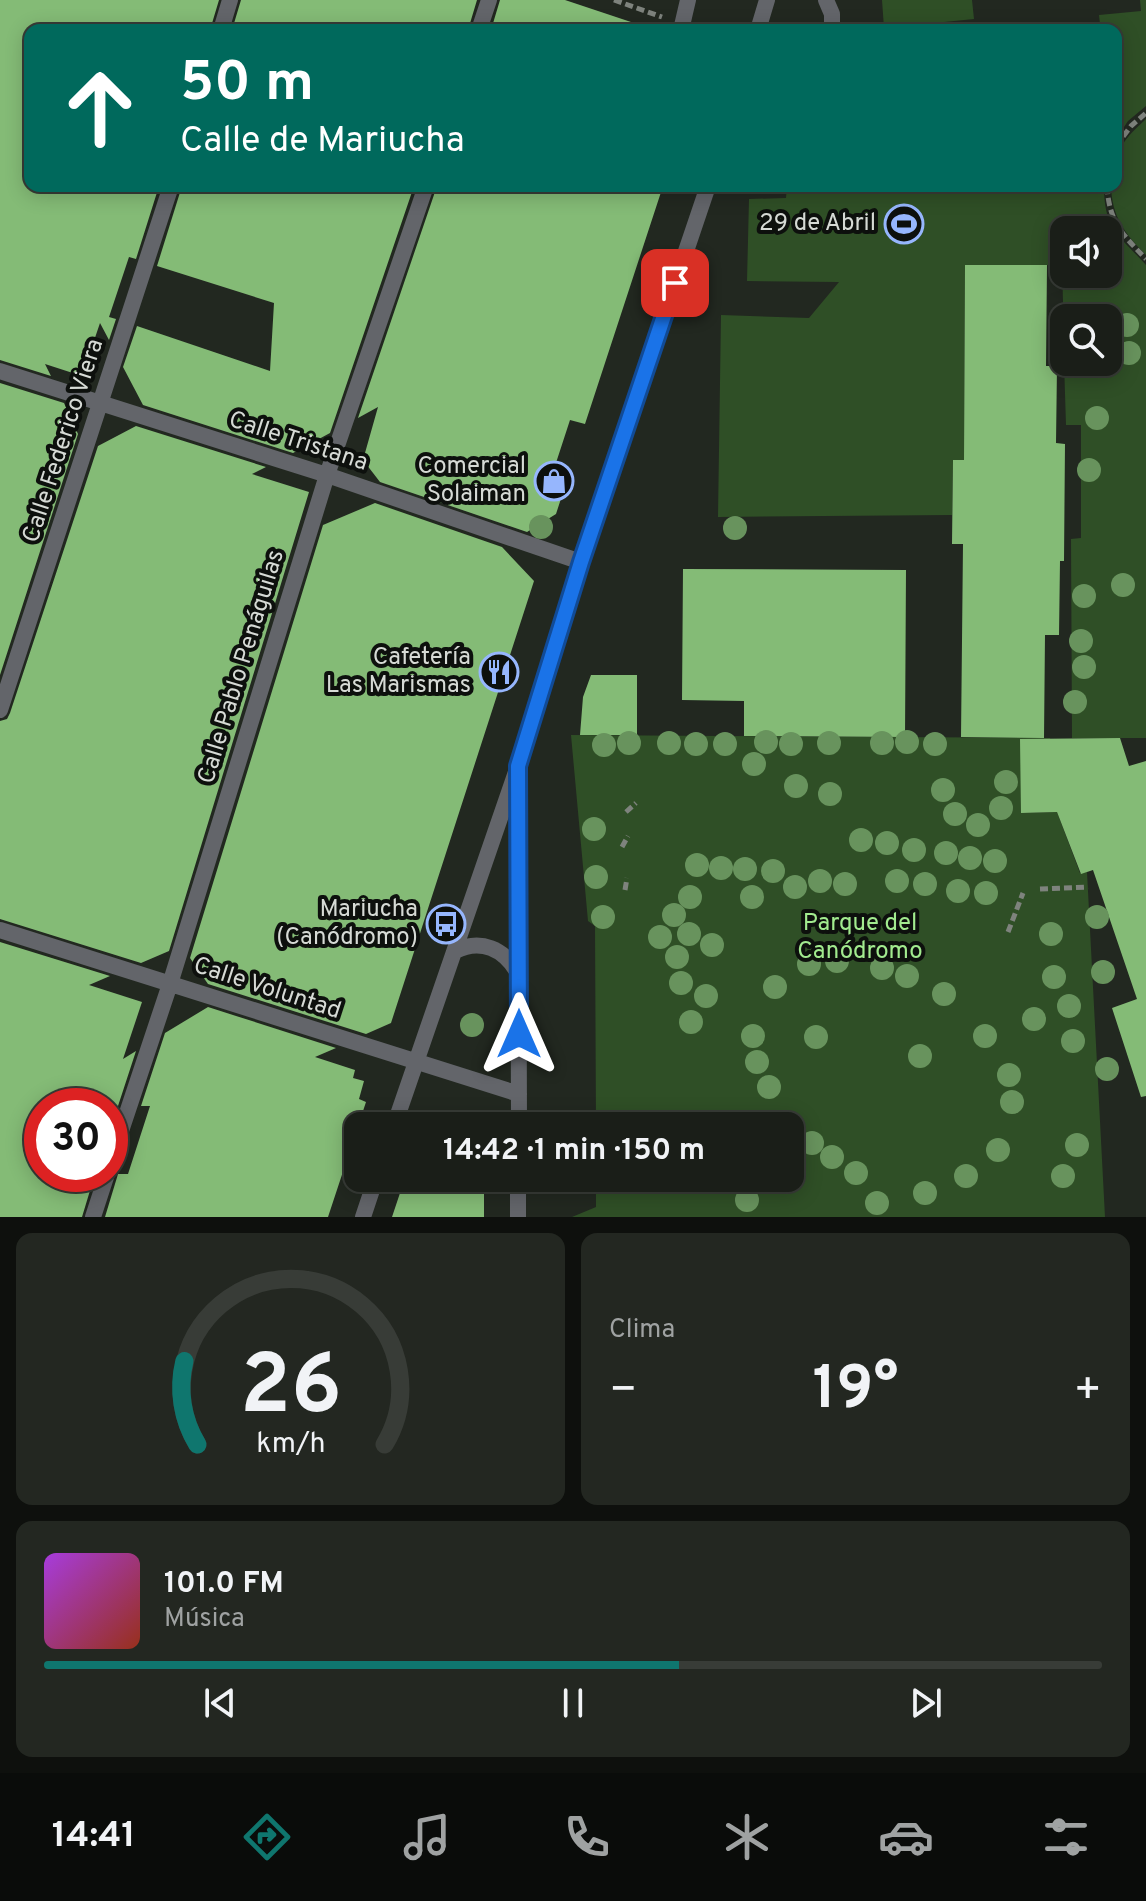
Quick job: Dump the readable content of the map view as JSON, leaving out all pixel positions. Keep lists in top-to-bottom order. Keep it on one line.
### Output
{"streets":{"street":["Calle Federico Viera","Calle Tristana","Calle Pablo Penáguilas","Calle Voluntad"]},"crossings":[["Calle Federico Viera","Calle Tristana"],["Calle Tristana","Calle Pablo Penáguilas"],["Calle Pablo Penáguilas","Calle Voluntad"]],"parks":["Parque del Canódromo"],"places":{"sports":["29 de Abril"],"shop":["Comercial Solaiman"],"restaurant":["Cafetería Las Marismas"],"bus stop":["Mariucha (Canódromo)"]},"page":{"turn":["50 m","Calle de Mariucha"],"limit":"30","trip":"14:42 · 1 min · 150 m","tile":"Clima","heat":["−","19°","+"],"song":["101.0 FM","Música"],"tabs":"14:41","gauge":["26","km/h"]}}
